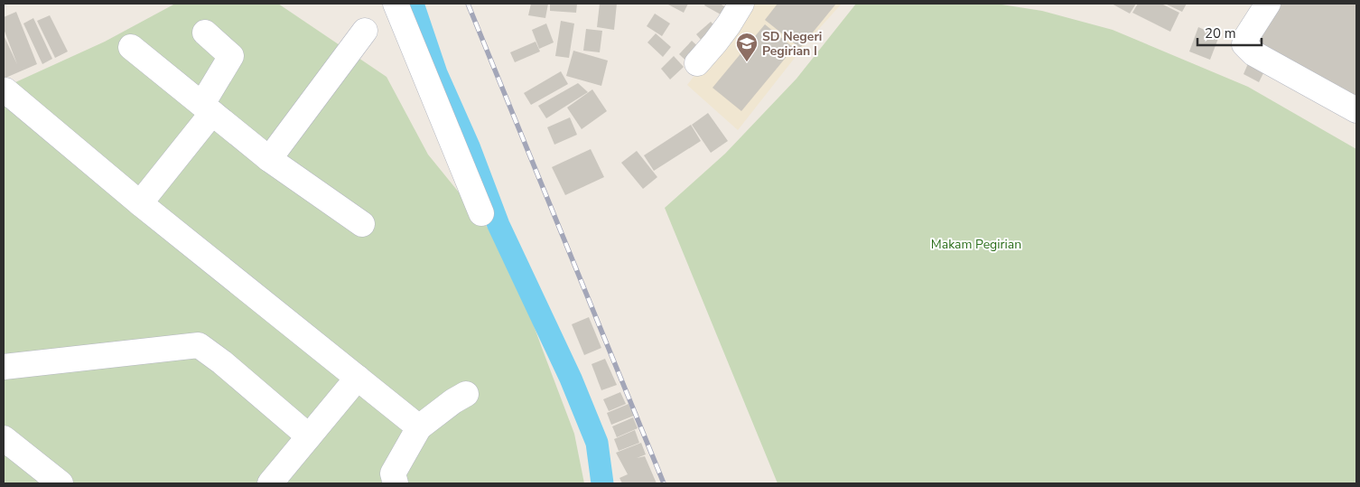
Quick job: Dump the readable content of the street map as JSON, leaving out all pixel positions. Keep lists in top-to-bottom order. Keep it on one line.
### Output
{"parks":["Makam Pegirian"],"places":{"school or university":["SD Negeri Pegirian I"]},"scale_bar":"20 m"}
